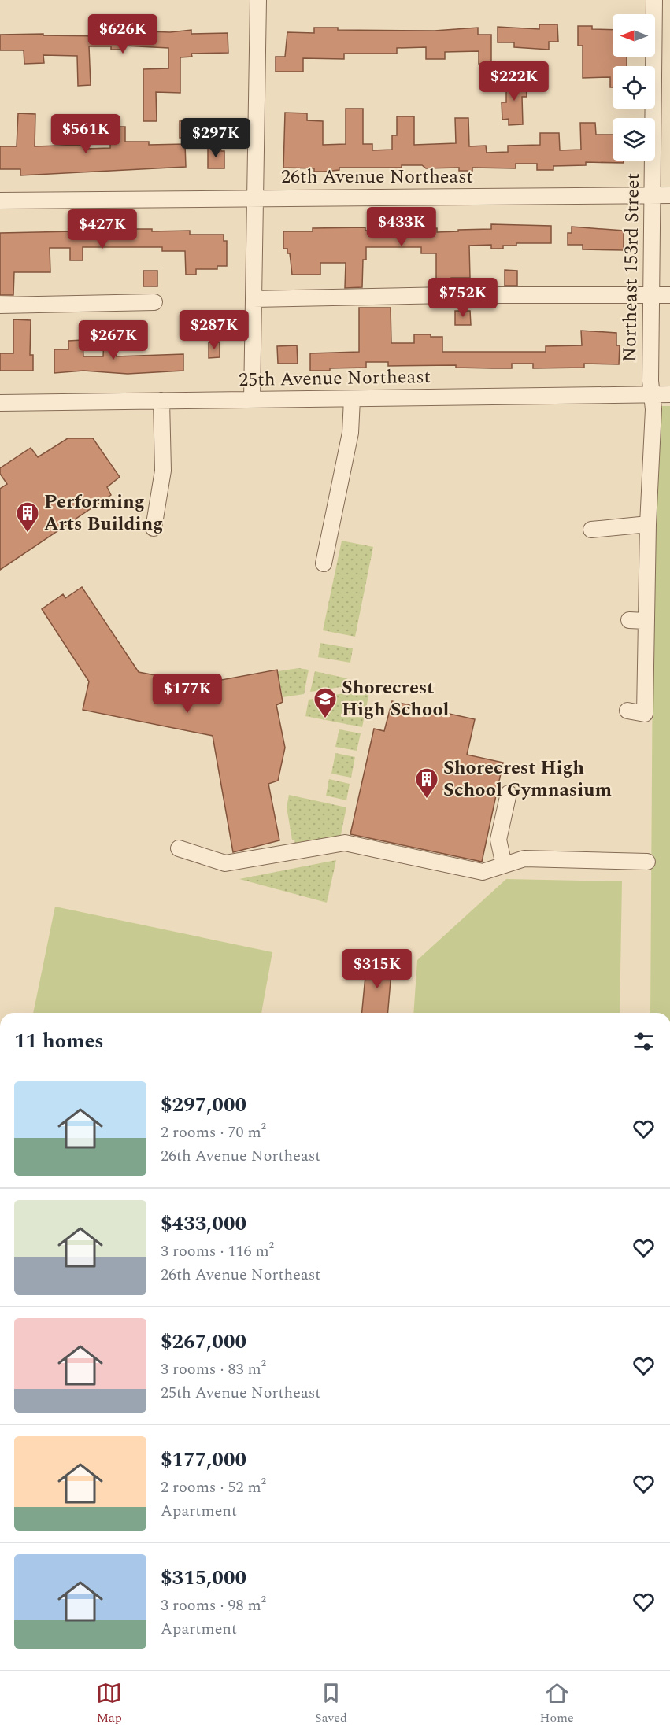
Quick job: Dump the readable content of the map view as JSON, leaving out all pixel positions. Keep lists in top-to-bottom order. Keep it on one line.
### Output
{"streets":{"street":["26th Avenue Northeast","Northeast 153rd Street","25th Avenue Northeast"]},"crossings":[["26th Avenue Northeast","Northeast 153rd Street"],["Northeast 153rd Street","25th Avenue Northeast"]],"places":{"building":["Performing Arts Building","Shorecrest High School Gymnasium"],"school or university":["Shorecrest High School"]},"north":"left","page":{"price":["$626K","$222K","$561K","$297K","$433K","$427K","$752K","$287K","$267K","$177K","$315K"],"heading":"11 homes","list":[{"name":"$297,000","note":"2 rooms · 70 m² · 26th Avenue Northeast"},{"name":"$433,000","note":"3 rooms · 116 m² · 26th Avenue Northeast"},{"name":"$267,000","note":"3 rooms · 83 m² · 25th Avenue Northeast"},{"name":"$177,000","note":"2 rooms · 52 m² · Apartment"},{"name":"$315,000","note":"3 rooms · 98 m² · Apartment"}],"tabs":["Map","Saved","Home"]}}
